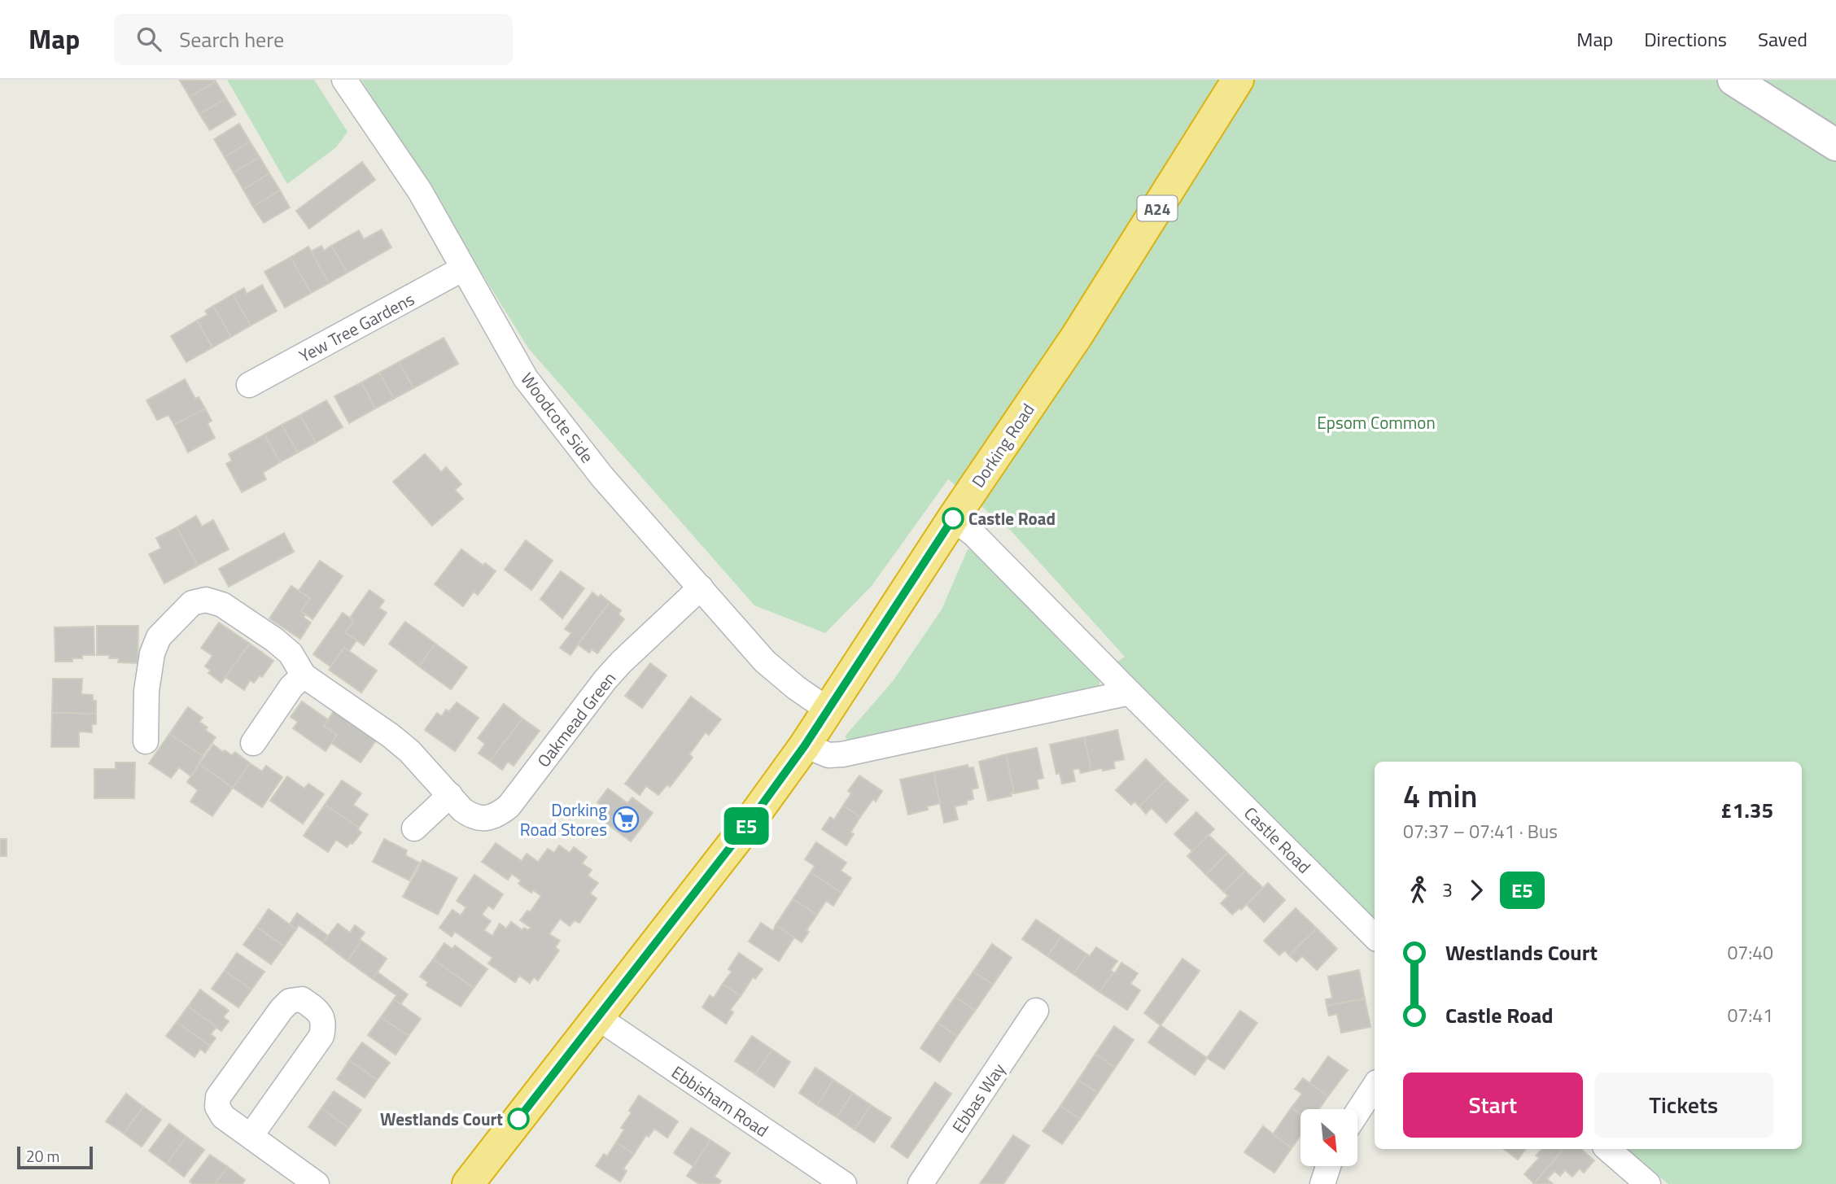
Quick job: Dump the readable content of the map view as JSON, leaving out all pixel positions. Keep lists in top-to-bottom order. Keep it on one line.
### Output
{"streets":{"highway":["A24","Dorking Road"],"street":["Yew Tree Gardens","Woodcote Side","Oakmead Green","Castle Road","Ebbas Way","Ebbisham Road"]},"crossings":[["Yew Tree Gardens","Woodcote Side"],["Woodcote Side","Dorking Road"],["Woodcote Side","Oakmead Green"],["Dorking Road","Castle Road"],["Dorking Road","Ebbisham Road"]],"parks":["Epsom Common"],"places":{"other":["Castle Road","Westlands Court"],"supermarket":["Dorking Road Stores"]},"lines":["bus line E5"],"scale_bar":"20 m","north":"bottom right","page":{"header":"Map","search":"Search here","nav":["Map","Directions","Saved"],"on_map":"E5","heading":["4 min","07:37 – 07:41 · Bus","£1.35"],"legs":["3","E5"],"list":[{"name":"Westlands Court","value":"07:40"},{"name":"Castle Road","value":"07:41"}],"buttons":["Start","Tickets"],"scale":"20 m"}}
